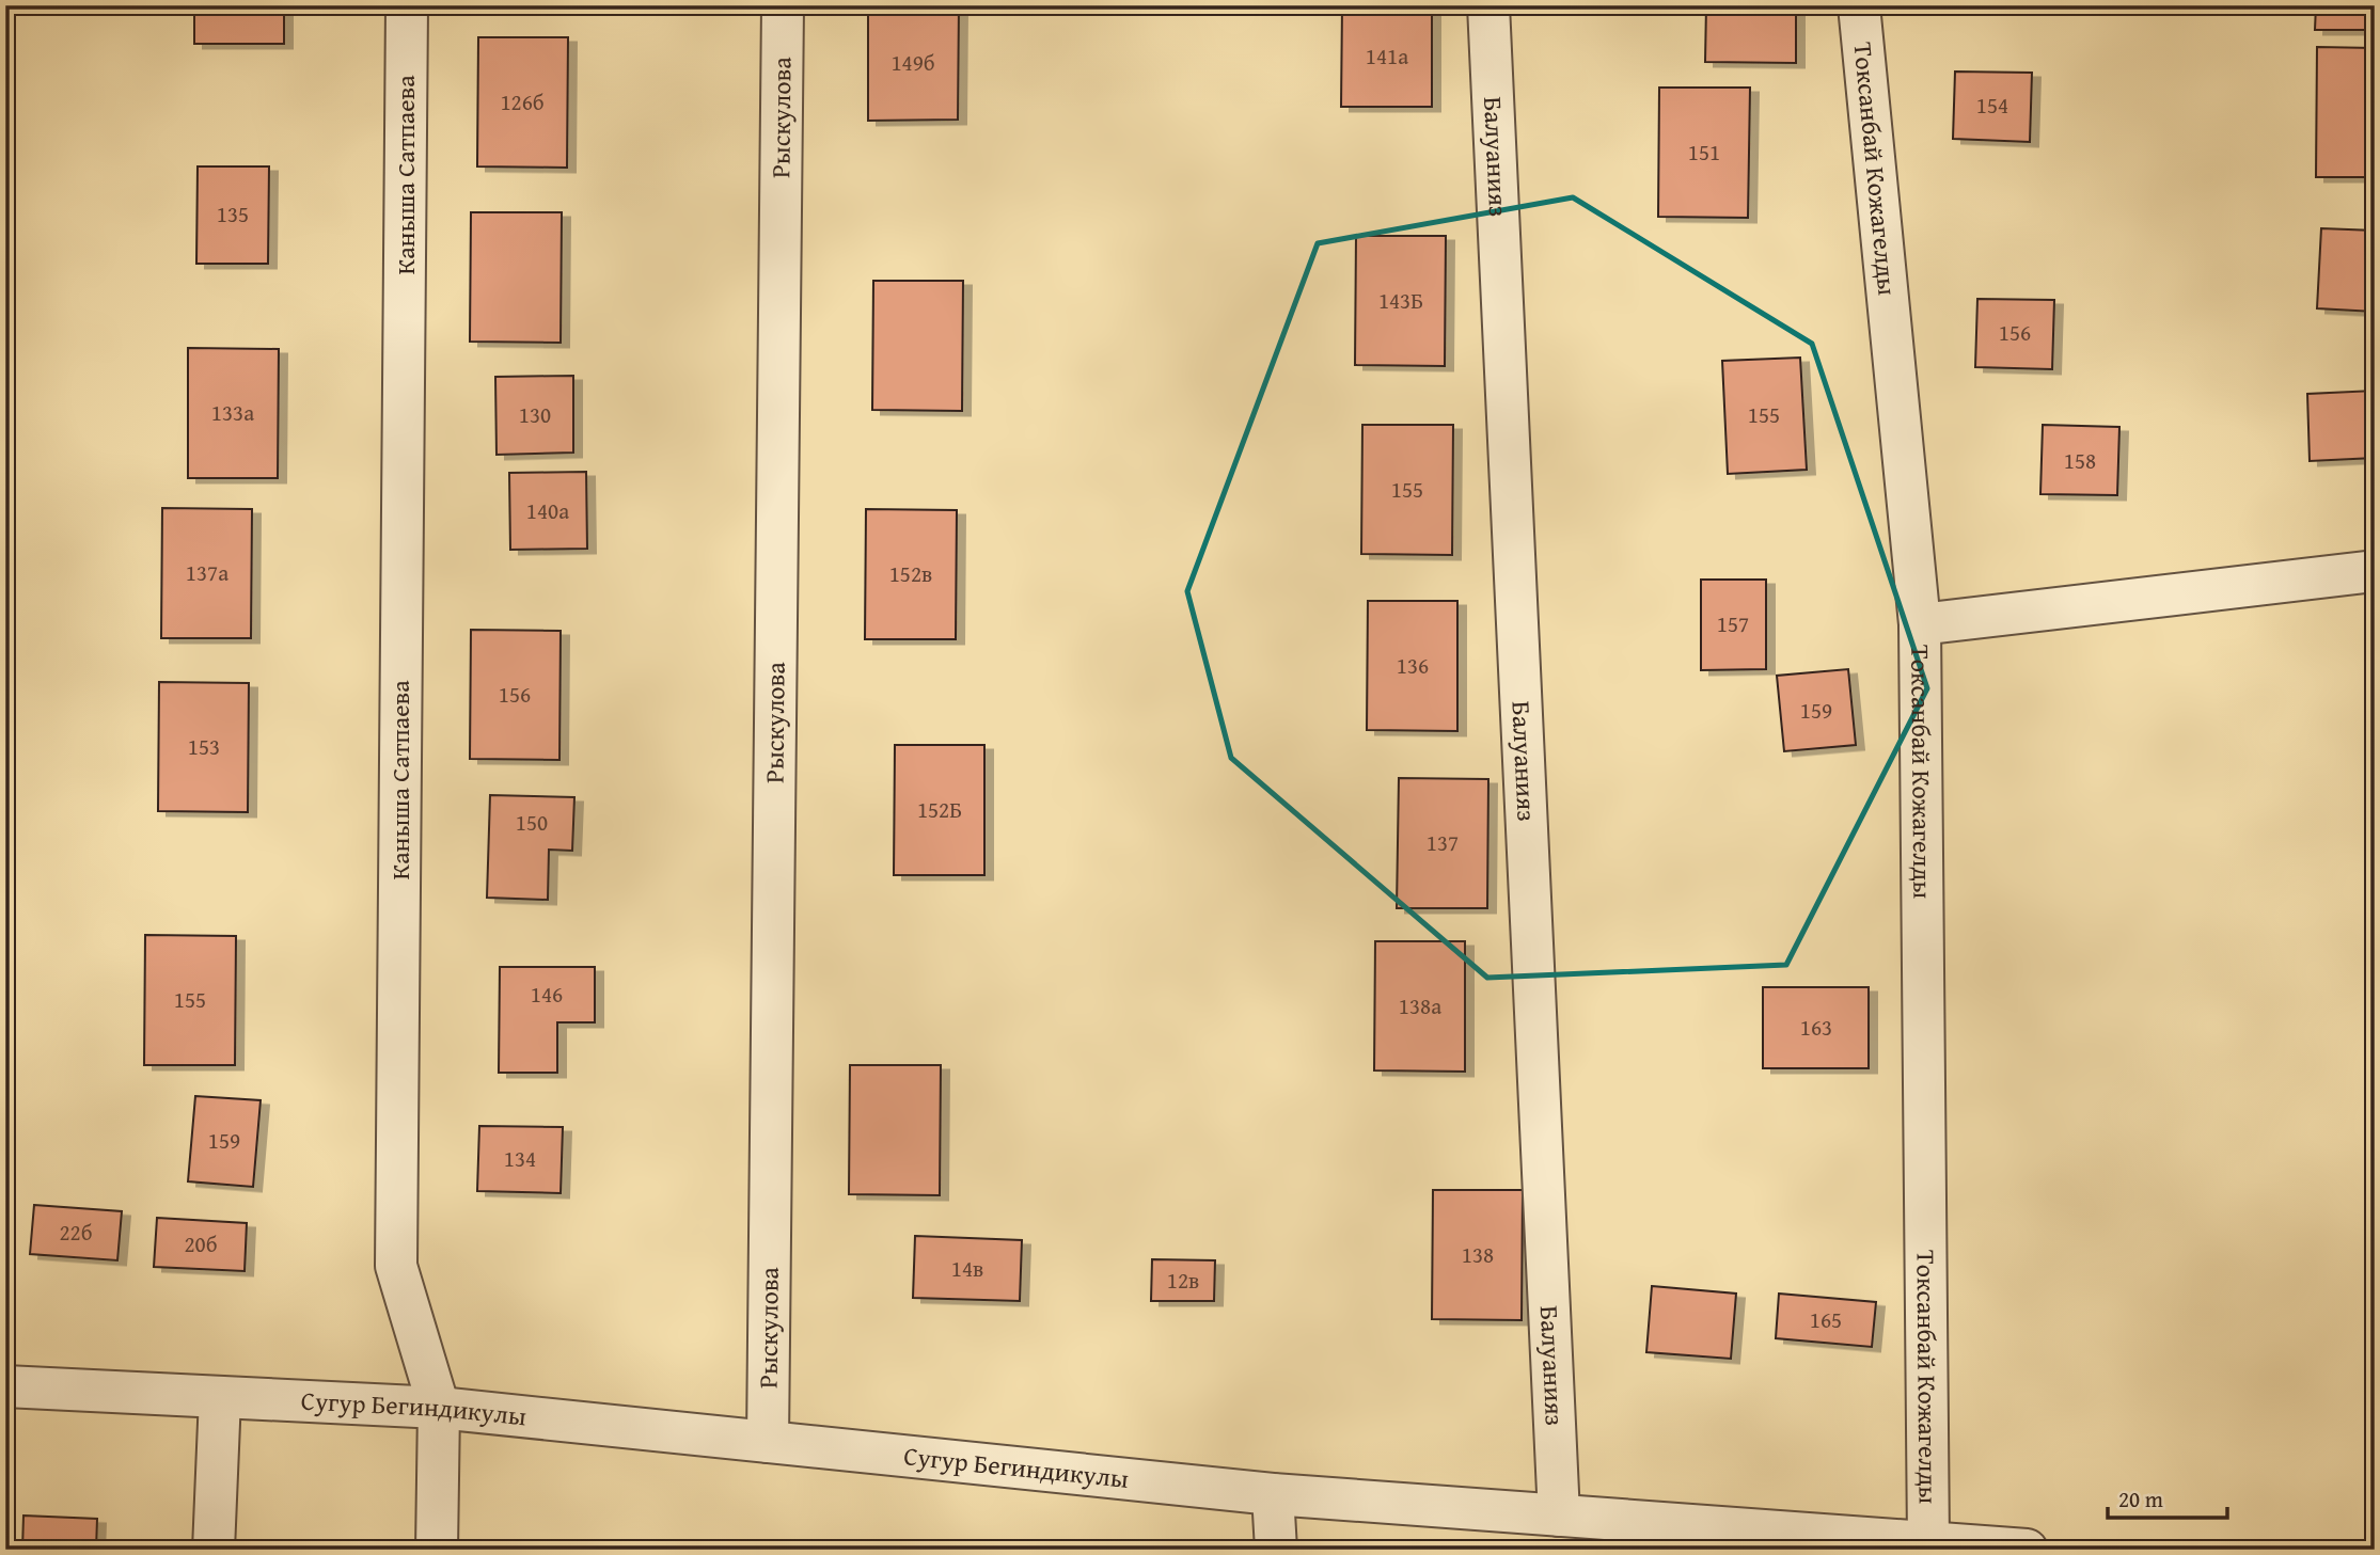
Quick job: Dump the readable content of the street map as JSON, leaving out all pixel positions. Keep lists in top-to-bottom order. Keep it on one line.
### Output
{"streets":{"street":["Рыскулова","Балуанияз","Токсанбай Кожагелды","Каныша Сатпаева","Сугур Бегиндикулы"]},"crossings":[["Рыскулова","Сугур Бегиндикулы"],["Балуанияз","Сугур Бегиндикулы"],["Токсанбай Кожагелды","Сугур Бегиндикулы"],["Каныша Сатпаева","Сугур Бегиндикулы"]],"house_numbers":["141а","149б","126б","154","151","135","143Б","156","133а","130","155","158","155","140а","137а","152в","157","136","156","159","153","152Б","150","137","146","155","138а","163","159","134","22б","20б","138","14в","12в","165"],"scale_bar":"20 m"}
